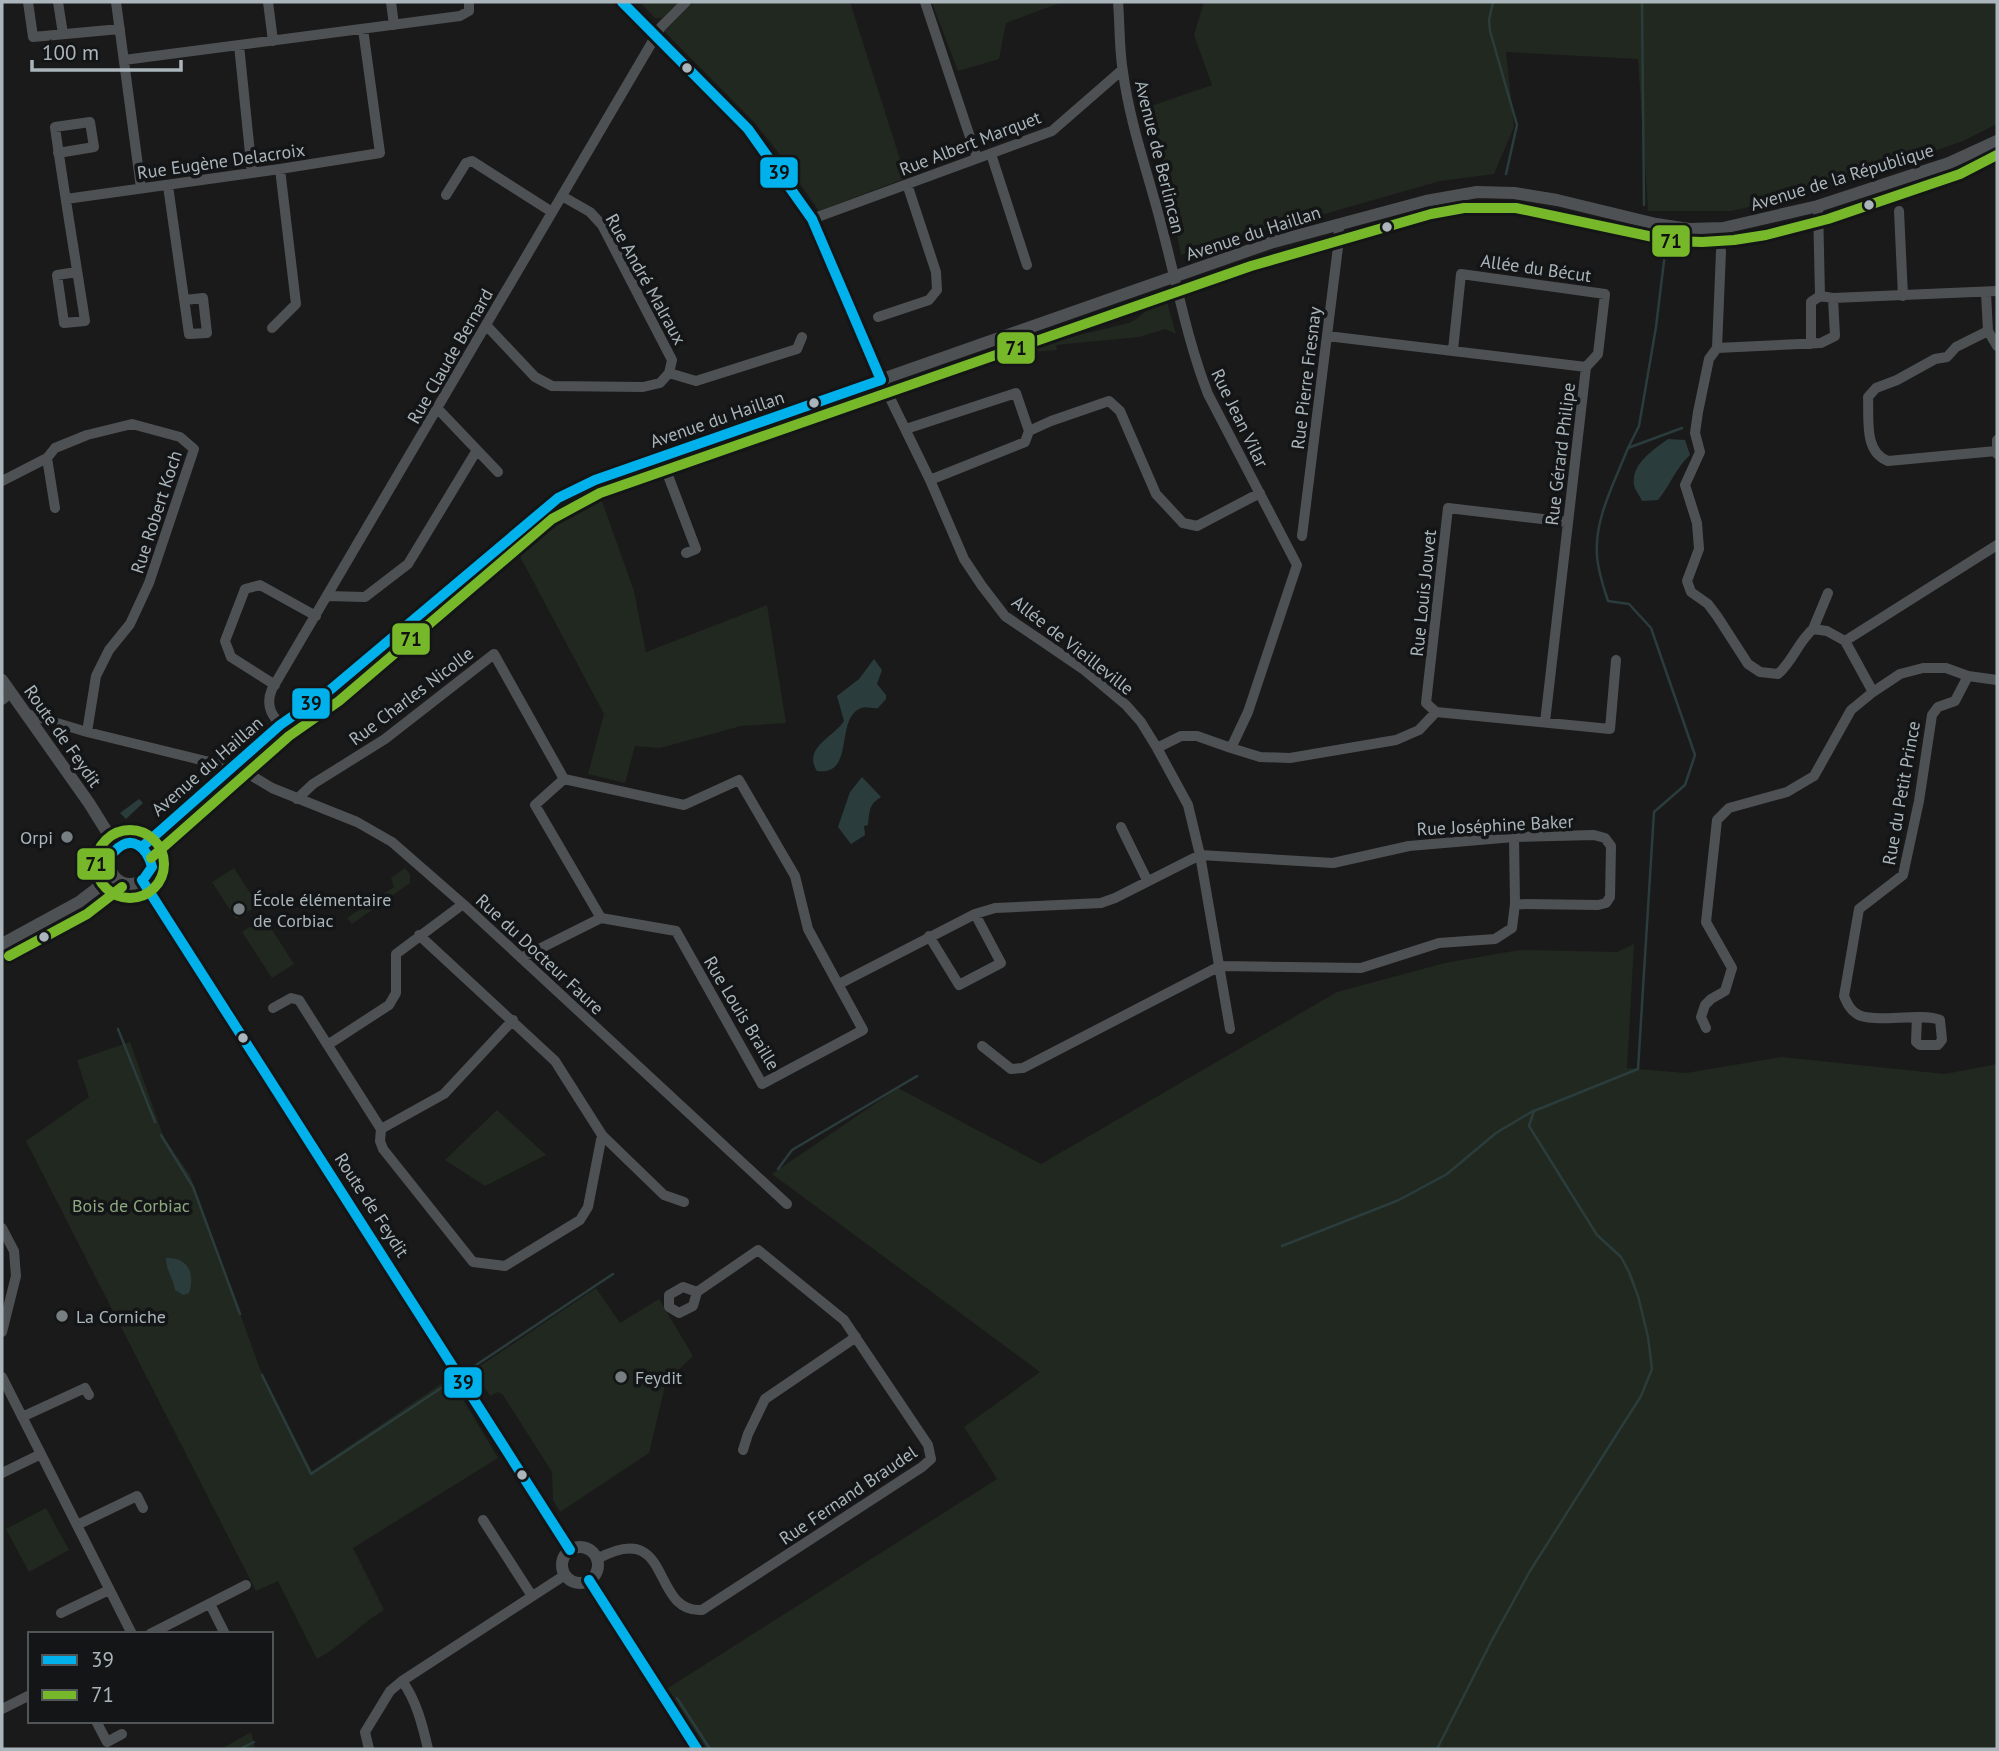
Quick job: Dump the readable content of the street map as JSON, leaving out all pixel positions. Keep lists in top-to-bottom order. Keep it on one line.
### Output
{"streets":{"street":["Rue Albert Marquet","Avenue de Berlincan","Rue Eugène Delacroix","Avenue de la République","Avenue du Haillan","Allée du Bécut","Rue André Malraux","Rue Claude Bernard","Rue Pierre Fresnay","Rue Jean Vilar","Rue Gérard Philipe","Rue Robert Koch","Rue Louis Jouvet","Allée de Vieilleville","Rue Charles Nicolle","Route de Feydit","Rue du Petit Prince","Rue Joséphine Baker","Rue du Docteur Faure","Rue Louis Braille","Rue Fernand Braudel"]},"crossings":[["Rue Albert Marquet","Avenue de Berlincan"],["Rue Albert Marquet","Allée de Vieilleville"],["Avenue de Berlincan","Avenue du Haillan"],["Avenue de Berlincan","Rue Jean Vilar"],["Avenue de la République","Avenue du Haillan"],["Avenue du Haillan","Rue Claude Bernard"],["Avenue du Haillan","Rue Pierre Fresnay"],["Avenue du Haillan","Rue Jean Vilar"],["Avenue du Haillan","Allée de Vieilleville"],["Avenue du Haillan","Route de Feydit"],["Avenue du Haillan","Rue du Docteur Faure"],["Allée du Bécut","Rue Gérard Philipe"],["Rue André Malraux","Rue Claude Bernard"],["Rue Claude Bernard","Allée de Vieilleville"],["Rue Pierre Fresnay","Rue Gérard Philipe"],["Rue Gérard Philipe","Rue Louis Jouvet"],["Rue Robert Koch","Rue du Docteur Faure"],["Allée de Vieilleville","Rue Joséphine Baker"],["Rue Charles Nicolle","Rue du Docteur Faure"],["Rue Charles Nicolle","Rue Louis Braille"],["Route de Feydit","Rue du Docteur Faure"],["Route de Feydit","Rue Fernand Braudel"]],"parks":["Bois de Corbiac"],"places":["Orpi","École élémentaire de Corbiac","La Corniche","Feydit"],"lines":["transit line 39","transit line 71"],"legend":["39","71"],"scale_bar":"100 m"}
